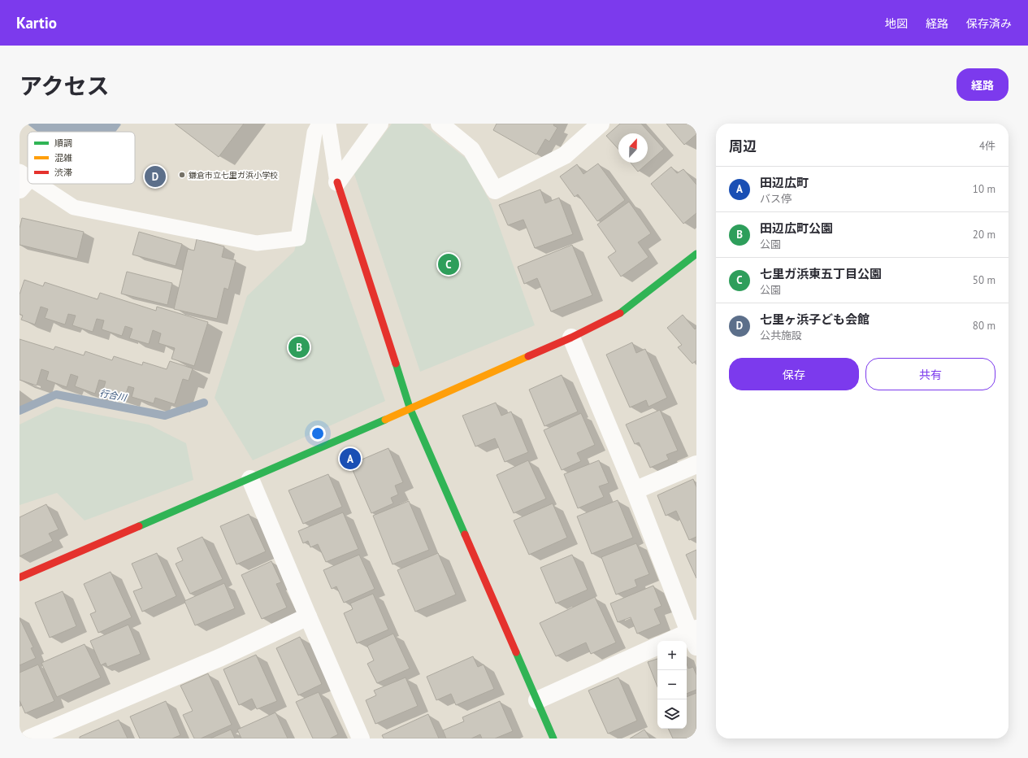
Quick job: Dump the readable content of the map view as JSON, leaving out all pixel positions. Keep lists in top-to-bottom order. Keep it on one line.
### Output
{"water":["行合川"],"places":["鎌倉市立七里ガ浜小学校"],"legend":["順調","混雑","渋滞"],"north":"top","page":{"header":"Kartio","nav":["地図","経路","保存済み"],"title":"アクセス","buttons":["経路",["保存","共有"]],"heading":["周辺","4件"],"pins":["D","C","B","A"],"list":[{"mark":"A","name":"田辺広町","note":"バス停","value":"10 m"},{"mark":"B","name":"田辺広町公園","note":"公園","value":"20 m"},{"mark":"C","name":"七里ガ浜東五丁目公園","note":"公園","value":"50 m"},{"mark":"D","name":"七里ヶ浜子ども会館","note":"公共施設","value":"80 m"}],"map_buttons":["+","−"]}}
